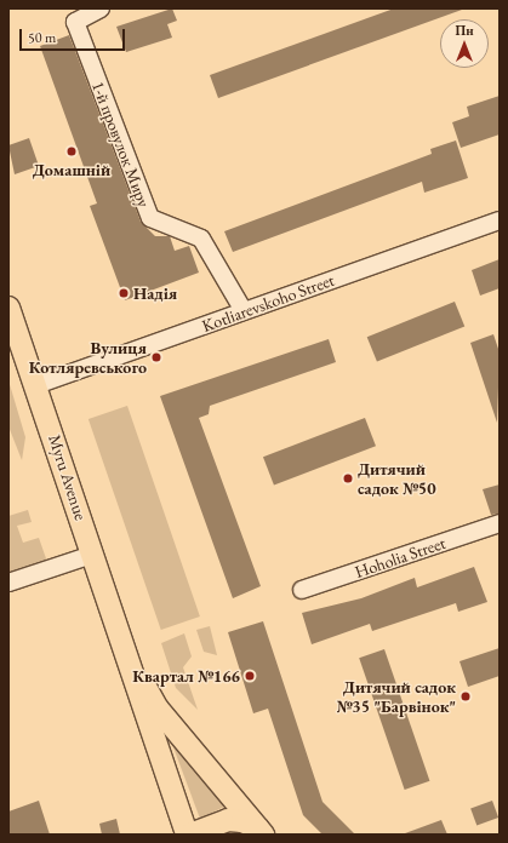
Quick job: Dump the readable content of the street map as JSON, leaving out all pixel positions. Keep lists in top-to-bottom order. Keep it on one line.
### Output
{"streets":{"main road":["Myru Avenue"],"street":["1-й провулок Миру","Kotliarevskoho Street","Hoholia Street"]},"crossings":[["1-й провулок Миру","Kotliarevskoho Street"],["Kotliarevskoho Street","Myru Avenue"]],"places":["Домашній","Надія","Вулиця Котляревського","Дитячий садок №50","Квартал №166","Дитячий садок №35 \"Барвінок\""],"scale_bar":"50 m","north":"top"}
